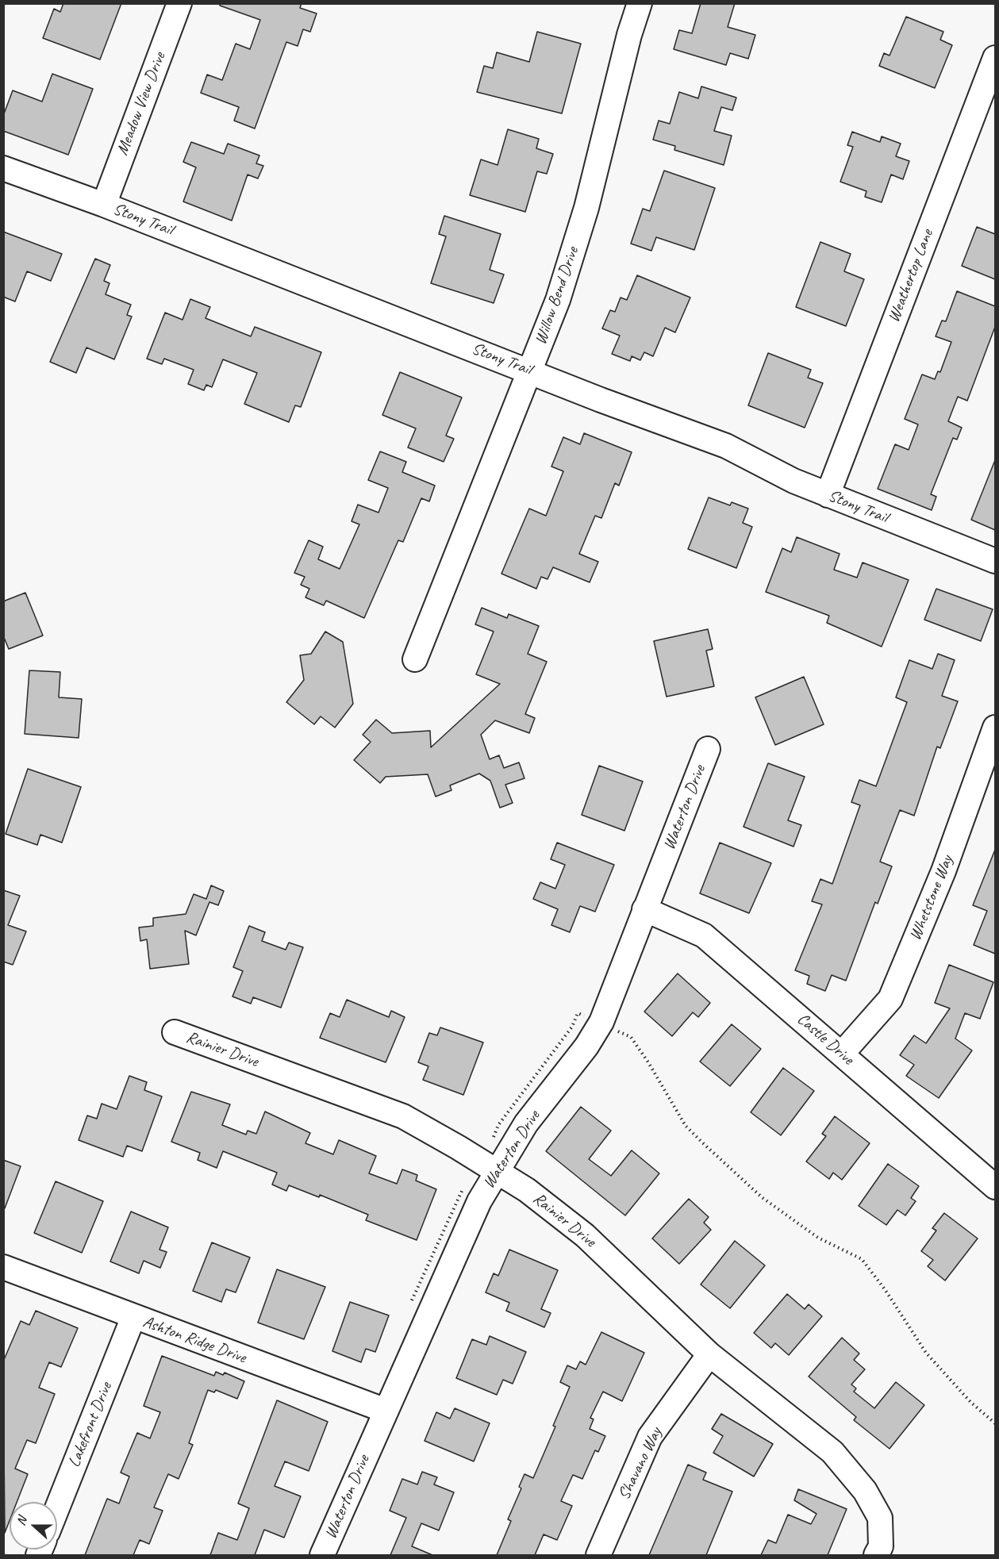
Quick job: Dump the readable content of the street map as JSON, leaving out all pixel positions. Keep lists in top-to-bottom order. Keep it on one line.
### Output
{"streets":{"street":["Meadow View Drive","Stony Trail","Weathertop Lane","Willow Bend Drive","Waterton Drive","Whetstone Way","Castle Drive","Rainier Drive","Ashton Ridge Drive","Lakefront Drive","Shavano Way"]},"crossings":[["Meadow View Drive","Stony Trail"],["Stony Trail","Weathertop Lane"],["Stony Trail","Willow Bend Drive"],["Waterton Drive","Castle Drive"],["Waterton Drive","Rainier Drive"],["Waterton Drive","Ashton Ridge Drive"],["Whetstone Way","Castle Drive"],["Rainier Drive","Shavano Way"],["Ashton Ridge Drive","Lakefront Drive"]],"north":"left"}
